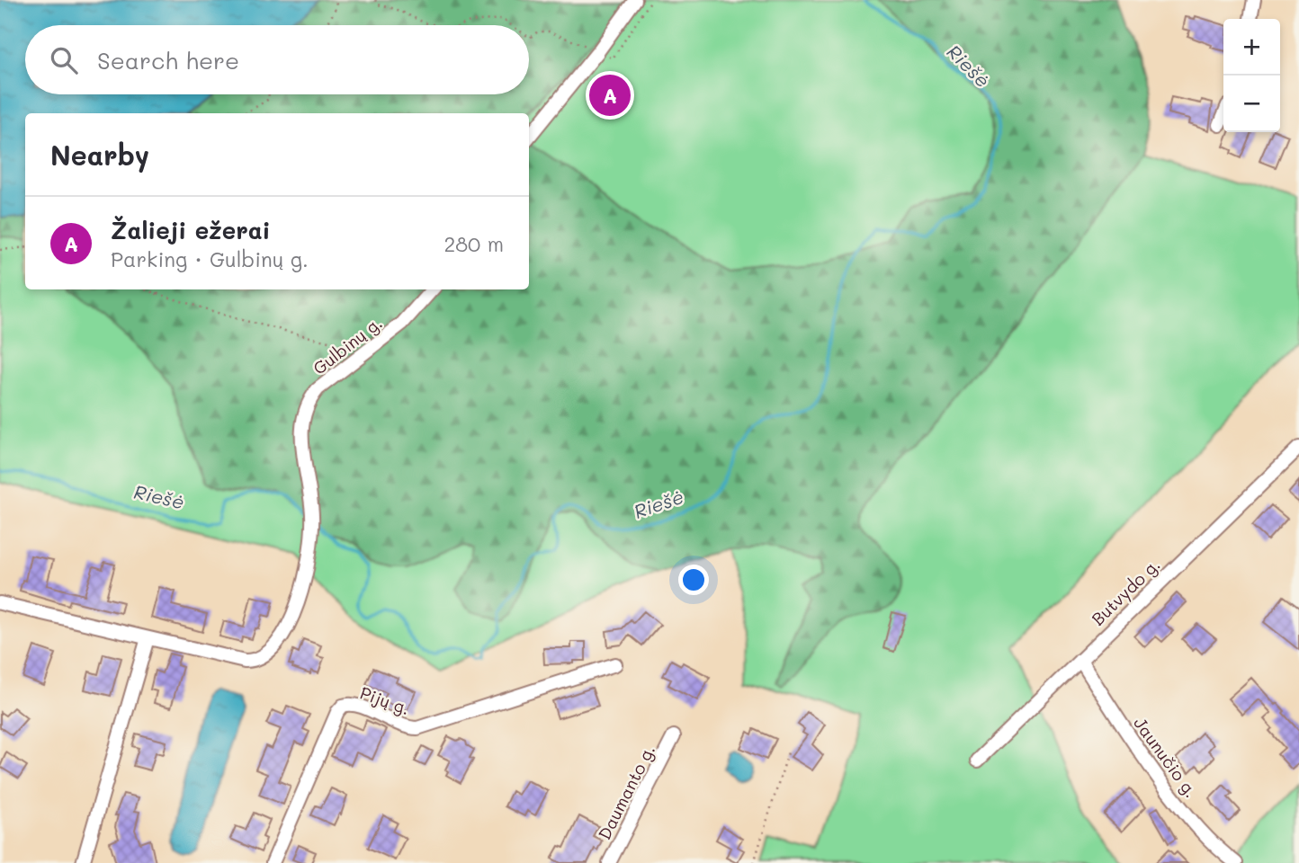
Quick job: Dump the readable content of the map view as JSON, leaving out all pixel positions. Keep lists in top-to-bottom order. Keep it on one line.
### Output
{"streets":{"street":["Gulbinų g.","Butvydo g.","Pijų g.","Jaunučio g.","Daumanto g."]},"crossings":[["Butvydo g.","Jaunučio g."]],"water":["Riešė"],"page":{"map_buttons":["+","−"],"search":"Search here","pins":"A","heading":"Nearby","list":[{"mark":"A","name":"Žalieji ežerai","note":"Parking · Gulbinų g.","value":"280 m"}]}}
